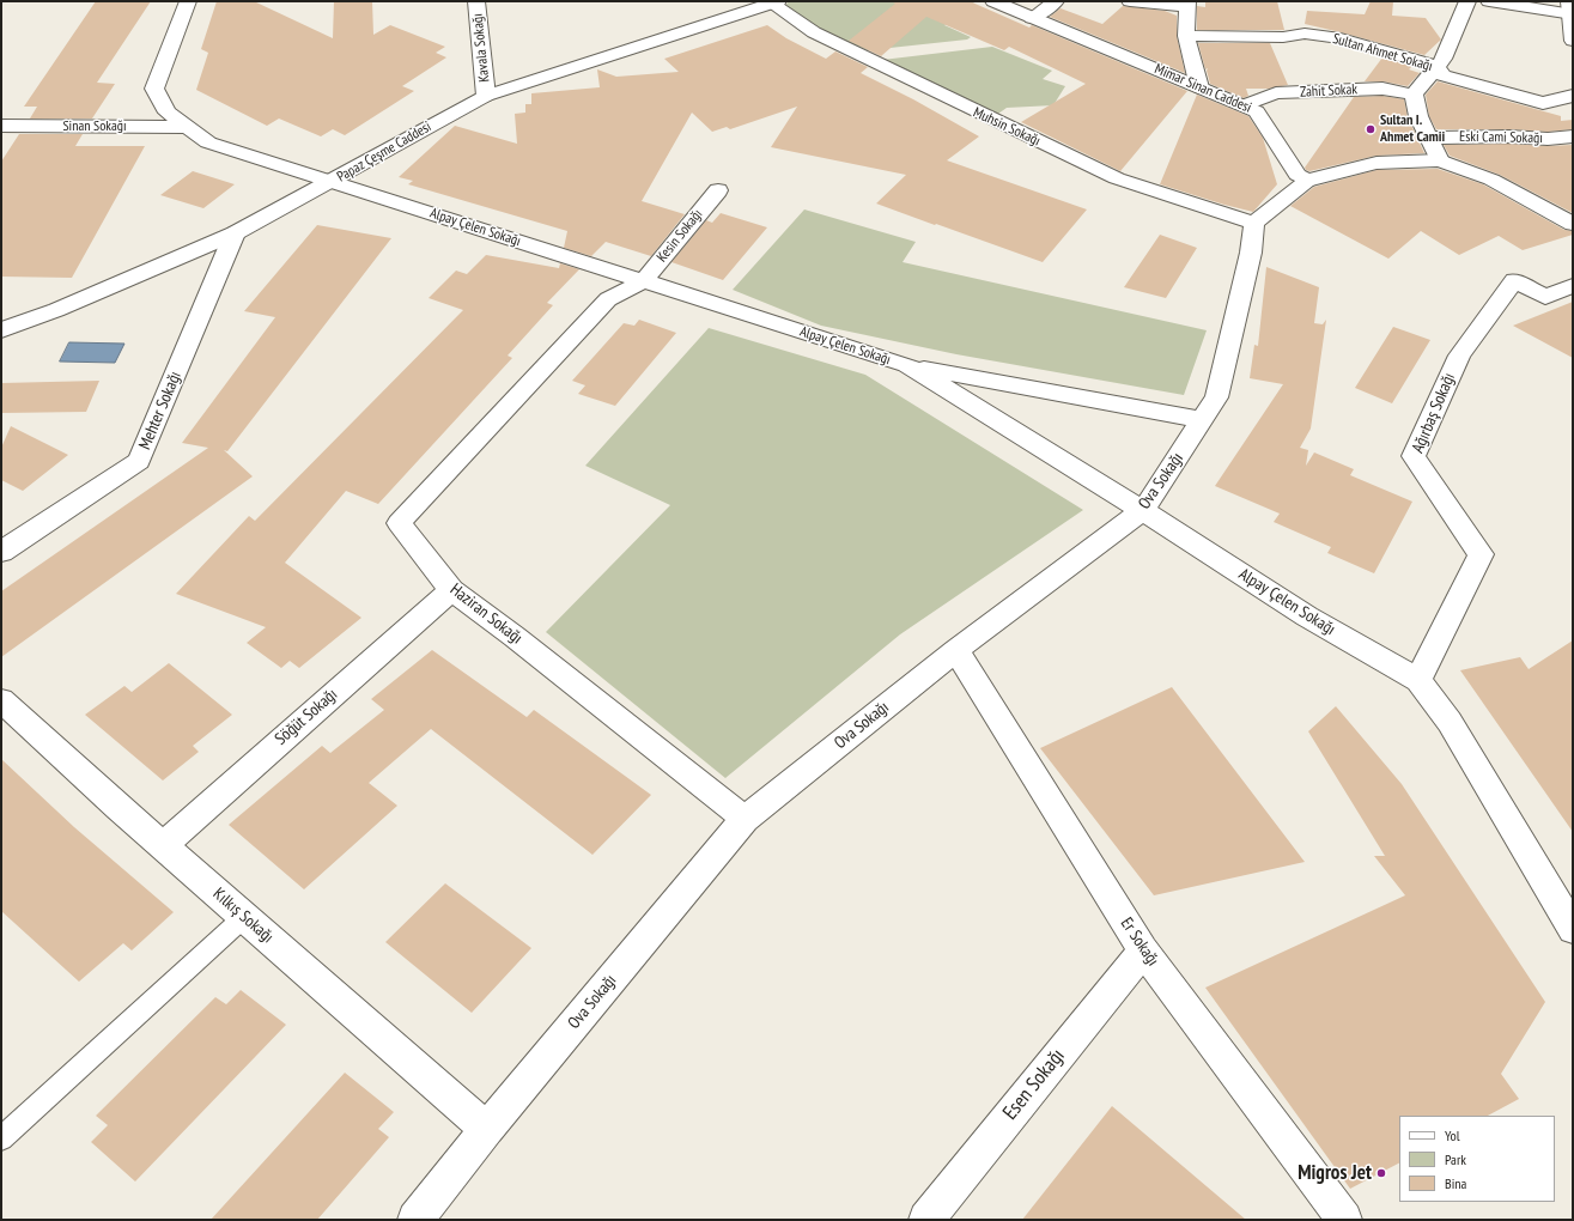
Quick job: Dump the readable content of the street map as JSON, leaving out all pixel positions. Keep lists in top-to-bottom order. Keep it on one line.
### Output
{"streets":{"street":["Kavala Sokağı","Sultan Ahmet Sokağı","Mimar Sinan Caddesi","Zahit Sokak","Sinan Sokağı","Muhsin Sokağı","Eski Cami Sokağı","Papaz Çeşme Caddesi","Alpay Çelen Sokağı","Kesin Sokağı","Mehter Sokağı","Ağırbaş Sokağı","Ova Sokağı","Haziran Sokağı","Söğüt Sokağı","Kılkış Sokağı","Er Sokağı","Esen Sokağı"]},"crossings":[["Kavala Sokağı","Papaz Çeşme Caddesi"],["Mimar Sinan Caddesi","Zahit Sokak"],["Sinan Sokağı","Alpay Çelen Sokağı"],["Muhsin Sokağı","Papaz Çeşme Caddesi"],["Muhsin Sokağı","Ova Sokağı"],["Papaz Çeşme Caddesi","Alpay Çelen Sokağı"],["Papaz Çeşme Caddesi","Mehter Sokağı"],["Alpay Çelen Sokağı","Kesin Sokağı"],["Alpay Çelen Sokağı","Ağırbaş Sokağı"],["Alpay Çelen Sokağı","Ova Sokağı"],["Alpay Çelen Sokağı","Haziran Sokağı"],["Kesin Sokağı","Haziran Sokağı"],["Ova Sokağı","Haziran Sokağı"],["Ova Sokağı","Kılkış Sokağı"],["Ova Sokağı","Er Sokağı"],["Haziran Sokağı","Söğüt Sokağı"],["Söğüt Sokağı","Kılkış Sokağı"],["Er Sokağı","Esen Sokağı"]],"places":["Sultan I. Ahmet Camii","Migros Jet"],"legend":["Yol","Park","Bina"]}
